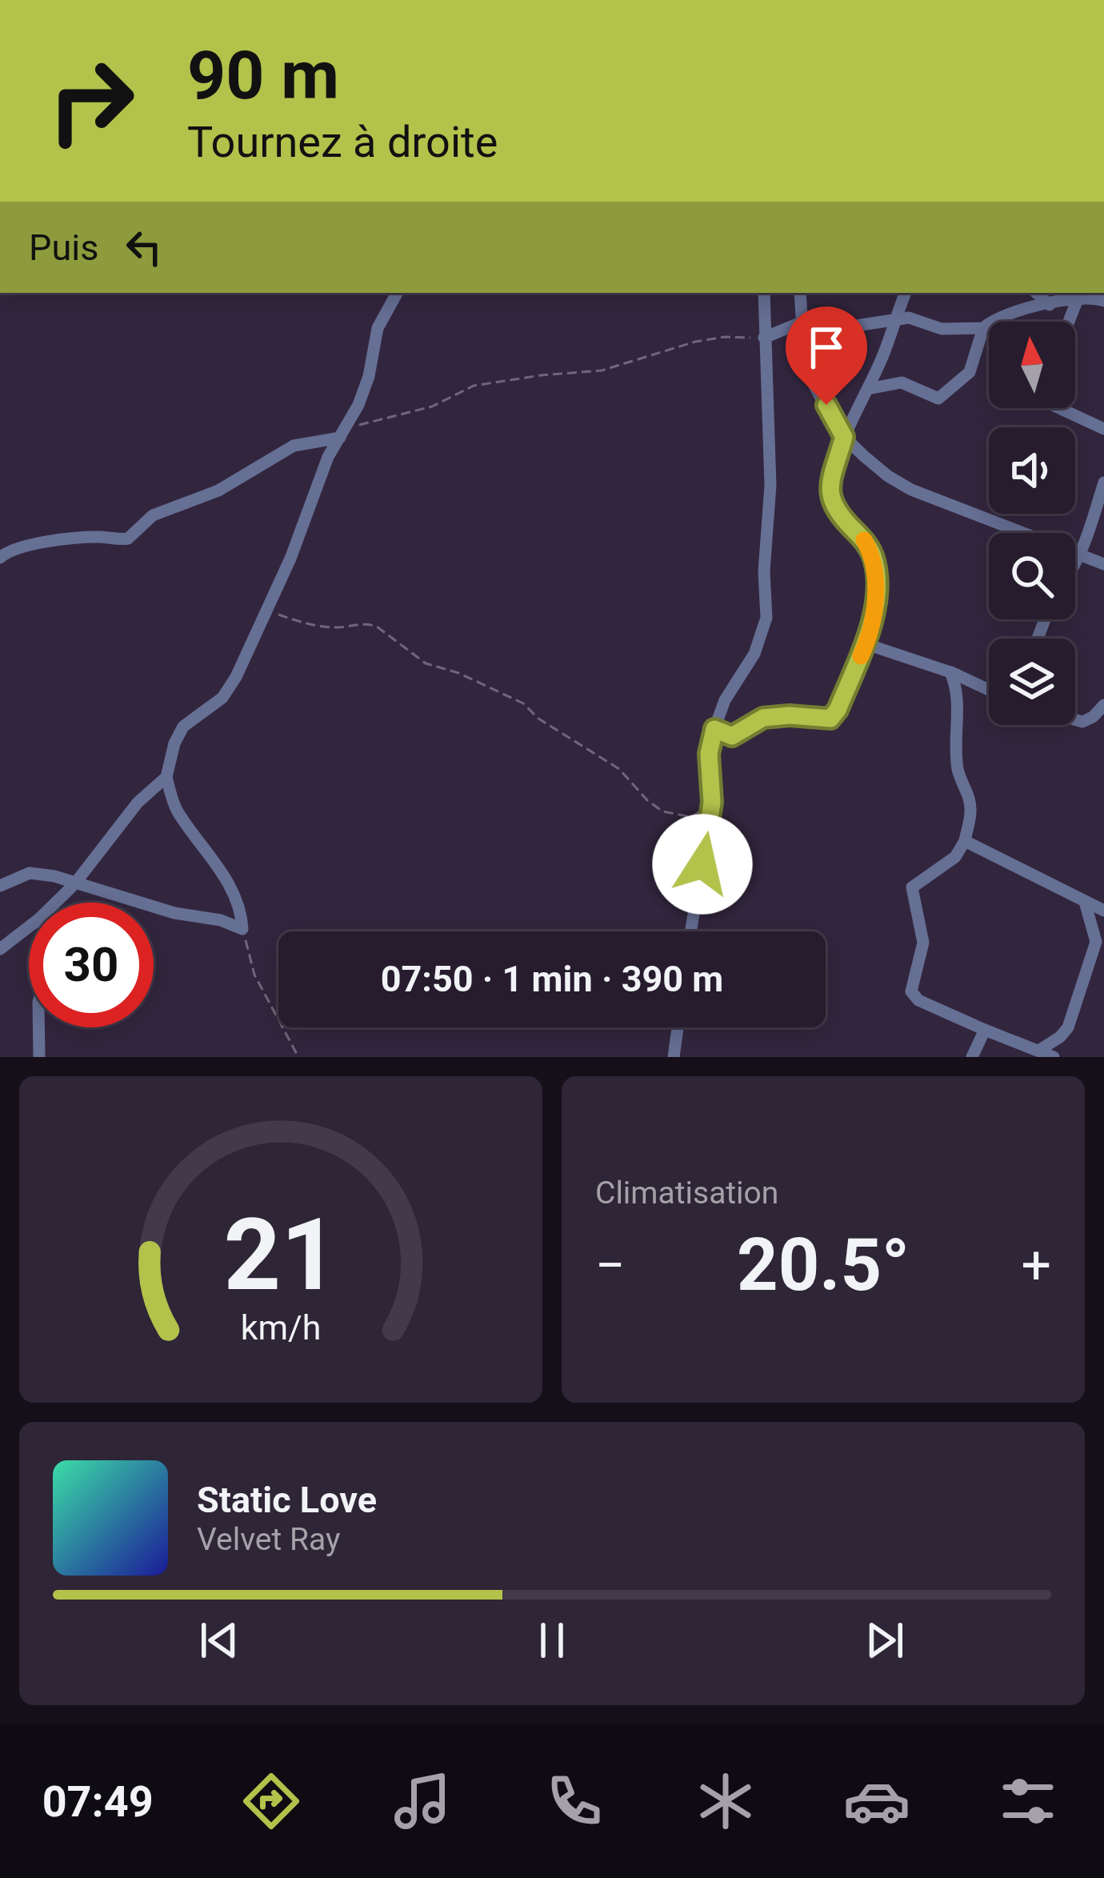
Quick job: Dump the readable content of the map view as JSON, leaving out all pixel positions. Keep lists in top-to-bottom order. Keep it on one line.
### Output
{"north":"top","page":{"turn":["90 m","Tournez à droite"],"then":"Puis","limit":"30","trip":"07:50 · 1 min · 390 m","tile":"Climatisation","heat":["−","20.5°","+"],"song":["Static Love","Velvet Ray"],"tabs":"07:49","gauge":["21","km/h"]}}
